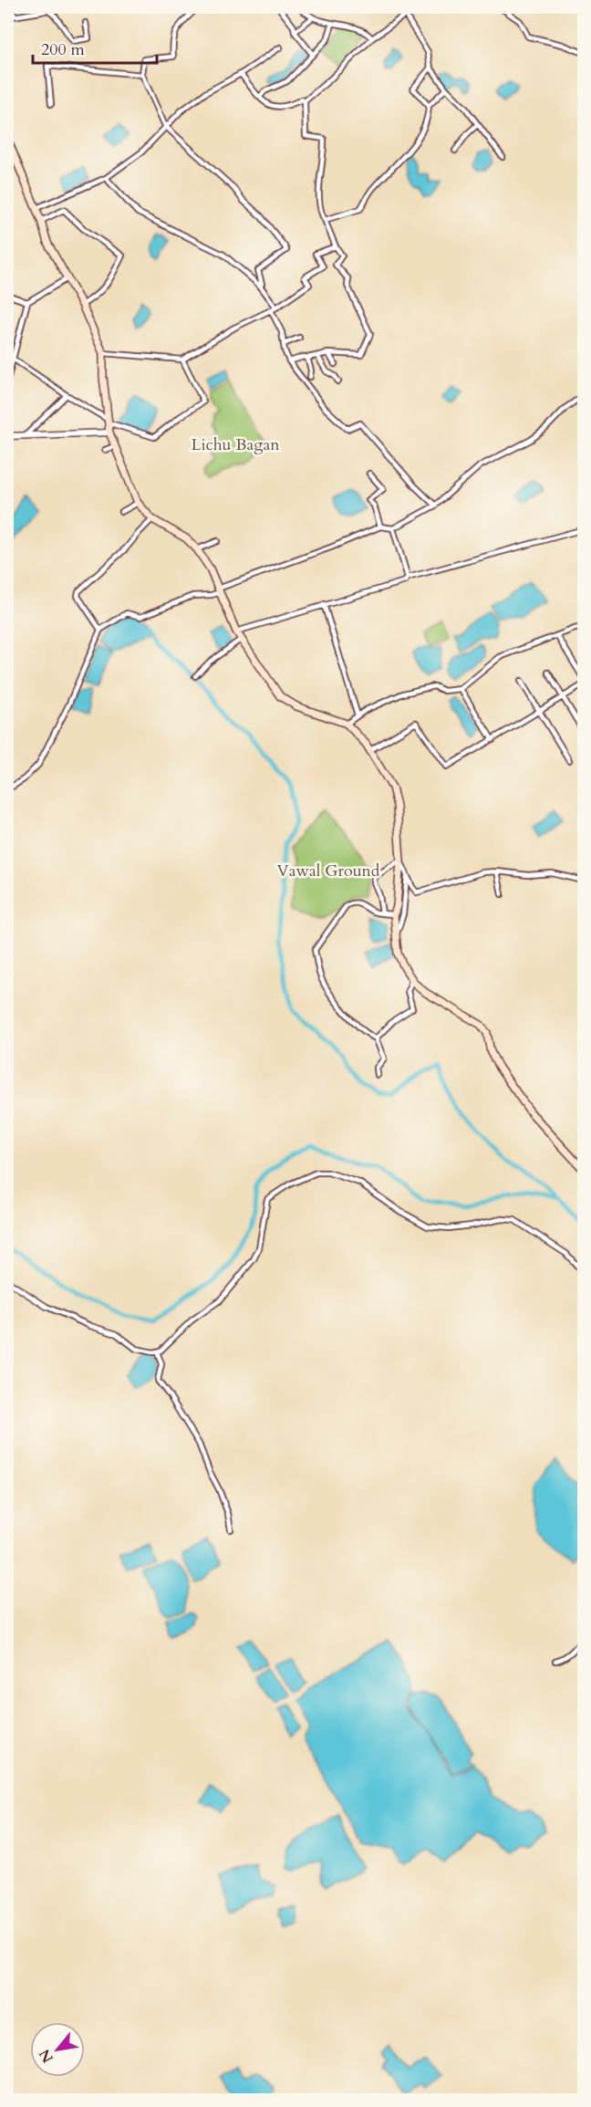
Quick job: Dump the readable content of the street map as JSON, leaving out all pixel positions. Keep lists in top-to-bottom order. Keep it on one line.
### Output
{"parks":["Lichu Bagan","Vawal Ground"],"scale_bar":"200 m","north":"bottom left"}
